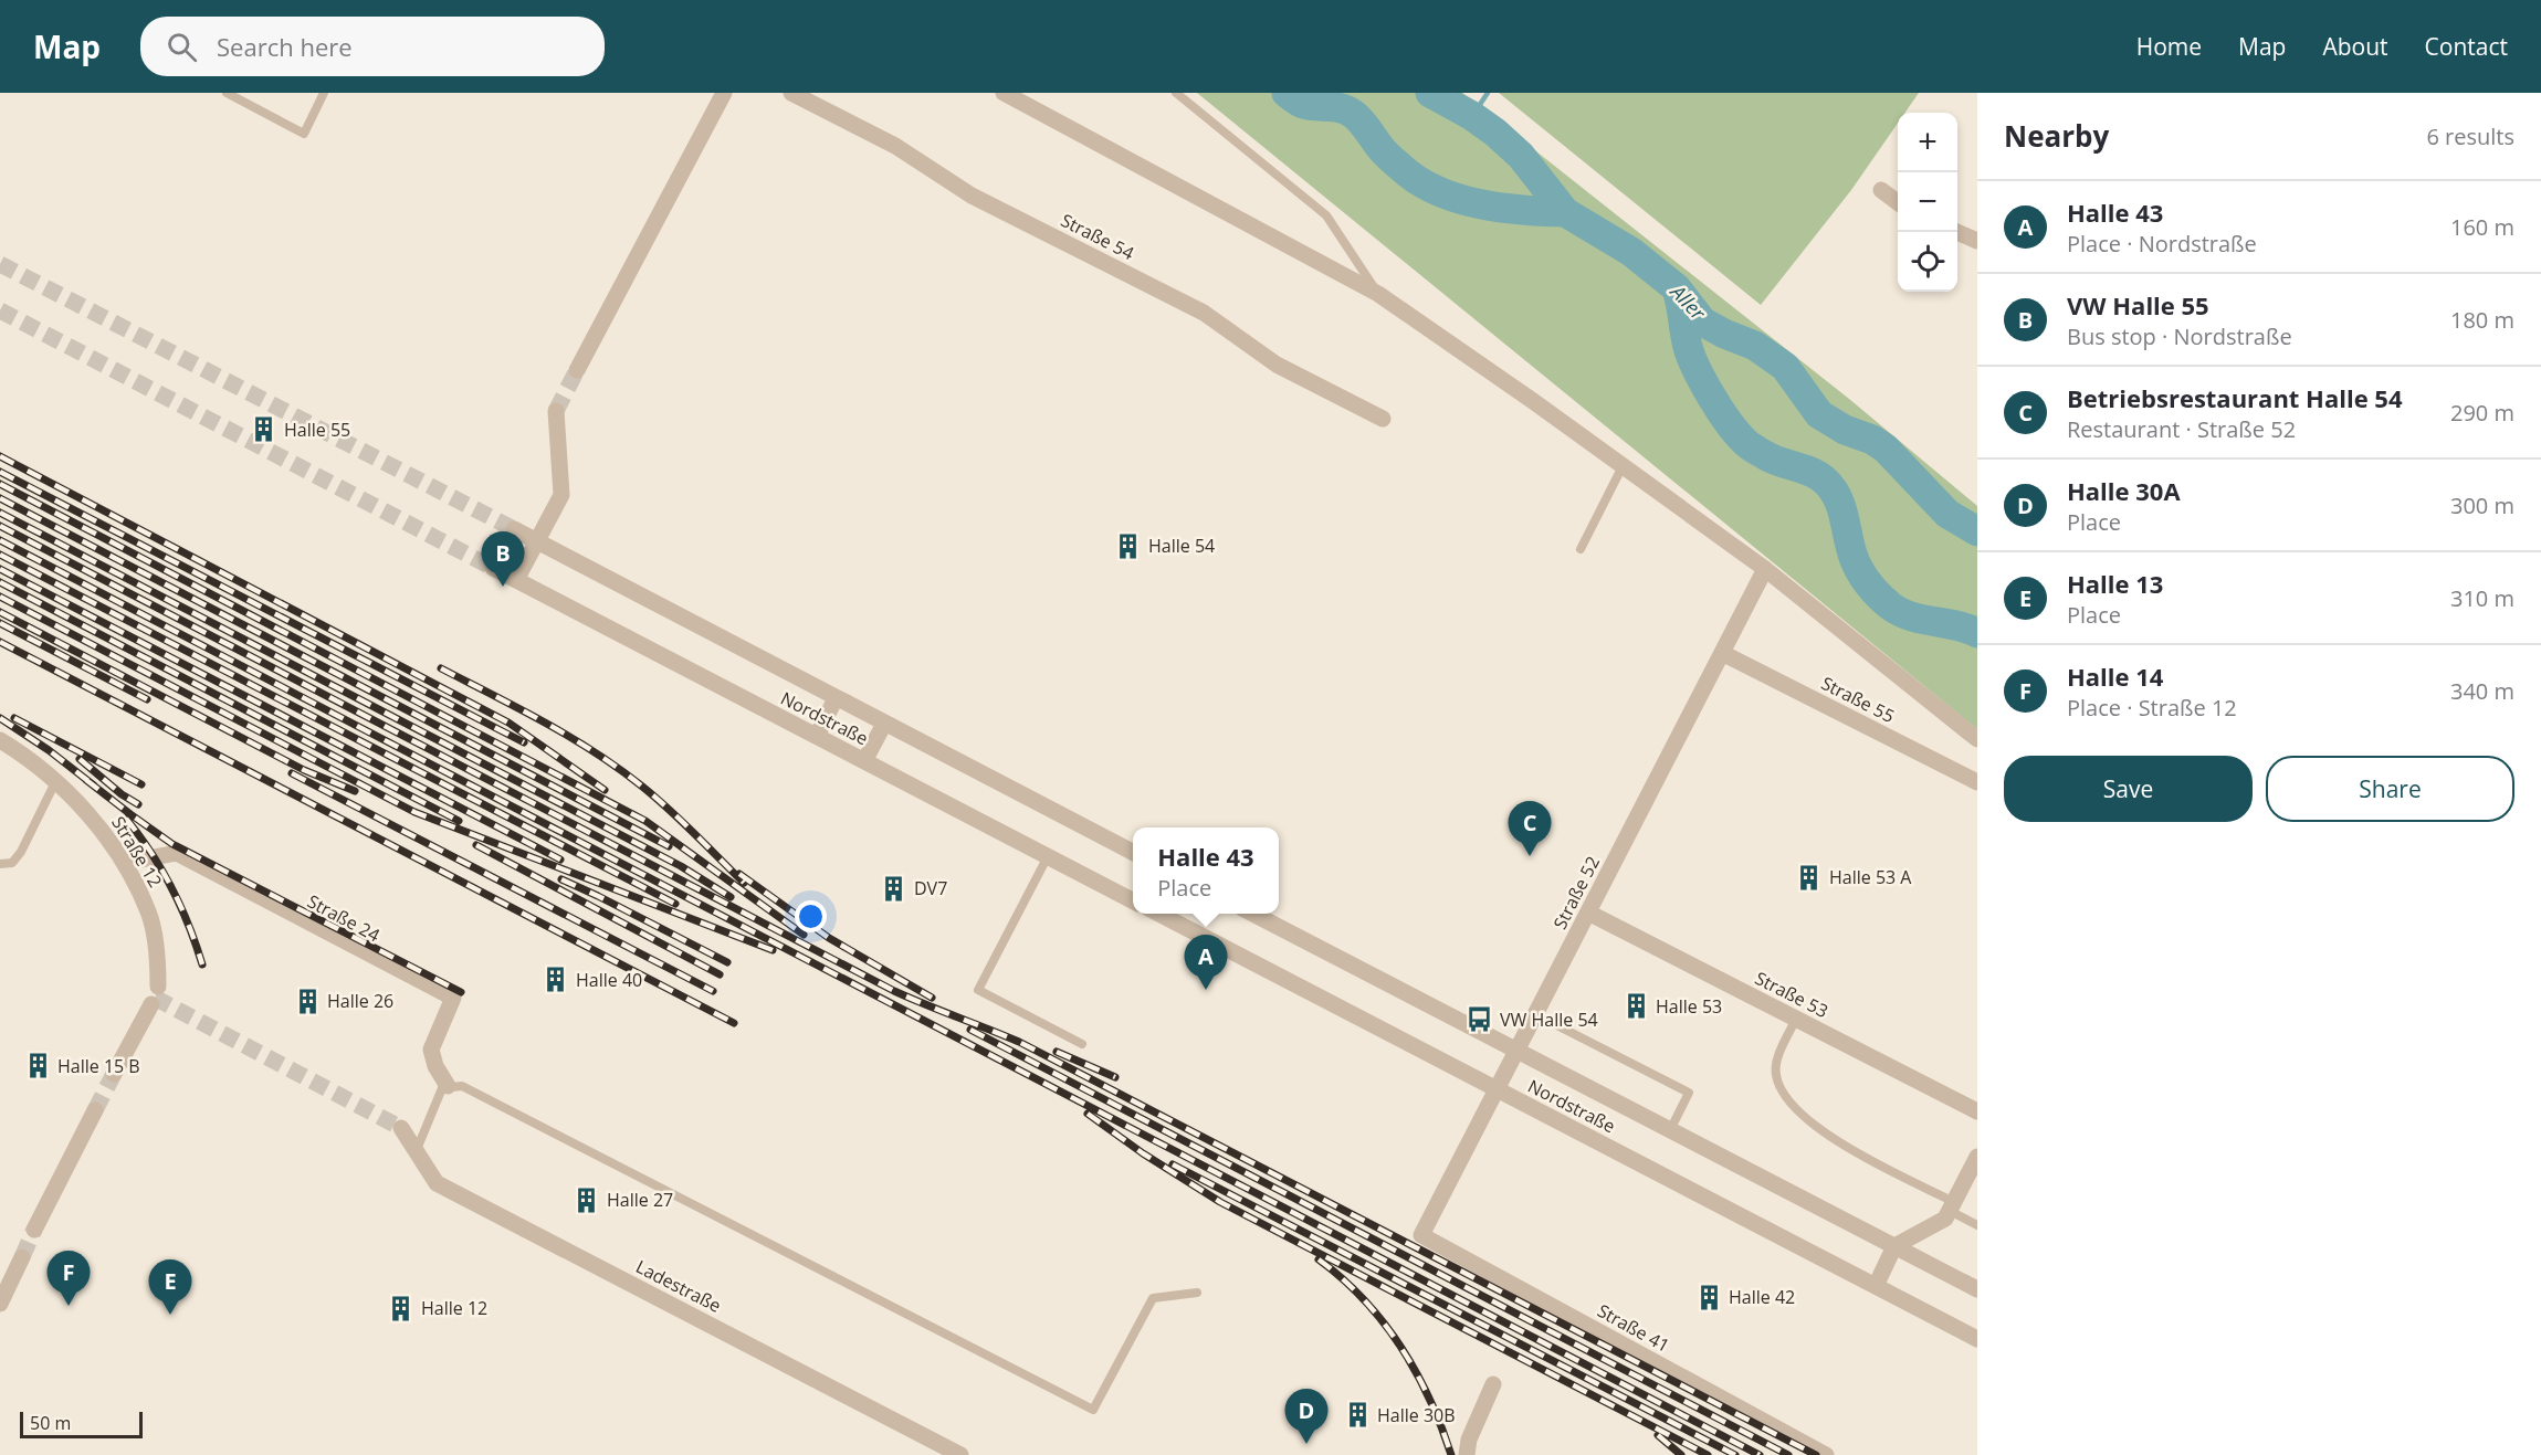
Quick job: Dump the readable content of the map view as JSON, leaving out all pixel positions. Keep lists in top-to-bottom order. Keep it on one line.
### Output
{"streets":{"street":["Straße 54","Straße 55","Nordstraße","Straße 12","Straße 52","Straße 24","Straße 53","Ladestraße","Straße 41"]},"crossings":[["Straße 55","Straße 52"],["Nordstraße","Straße 52"],["Straße 12","Straße 24"],["Straße 52","Straße 53"],["Straße 52","Straße 41"]],"water":["Aller"],"places":{"building":["Halle 55","Halle 54","Halle 53 A","DV7","Halle 40","Halle 26","Halle 53","Halle 15 B","Halle 27","Halle 42","Halle 12","Halle 30B"],"bus stop":["VW Halle 54"]},"scale_bar":"50 m","page":{"header":"Map","search":"Search here","nav":["Home","Map","About","Contact"],"heading":["Nearby","6 results"],"map_buttons":["+","−"],"list":[{"mark":"A","name":"Halle 43","note":"Place · Nordstraße","value":"160 m"},{"mark":"B","name":"VW Halle 55","note":"Bus stop · Nordstraße","value":"180 m"},{"mark":"C","name":"Betriebsrestaurant Halle 54","note":"Restaurant · Straße 52","value":"290 m"},{"mark":"D","name":"Halle 30A","note":"Place","value":"300 m"},{"mark":"E","name":"Halle 13","note":"Place","value":"310 m"},{"mark":"F","name":"Halle 14","note":"Place · Straße 12","value":"340 m"}],"pins":["B","C","A","F","E","D"],"buttons":["Save","Share"],"popup":["Halle 43","Place"],"scale":"50 m"}}
